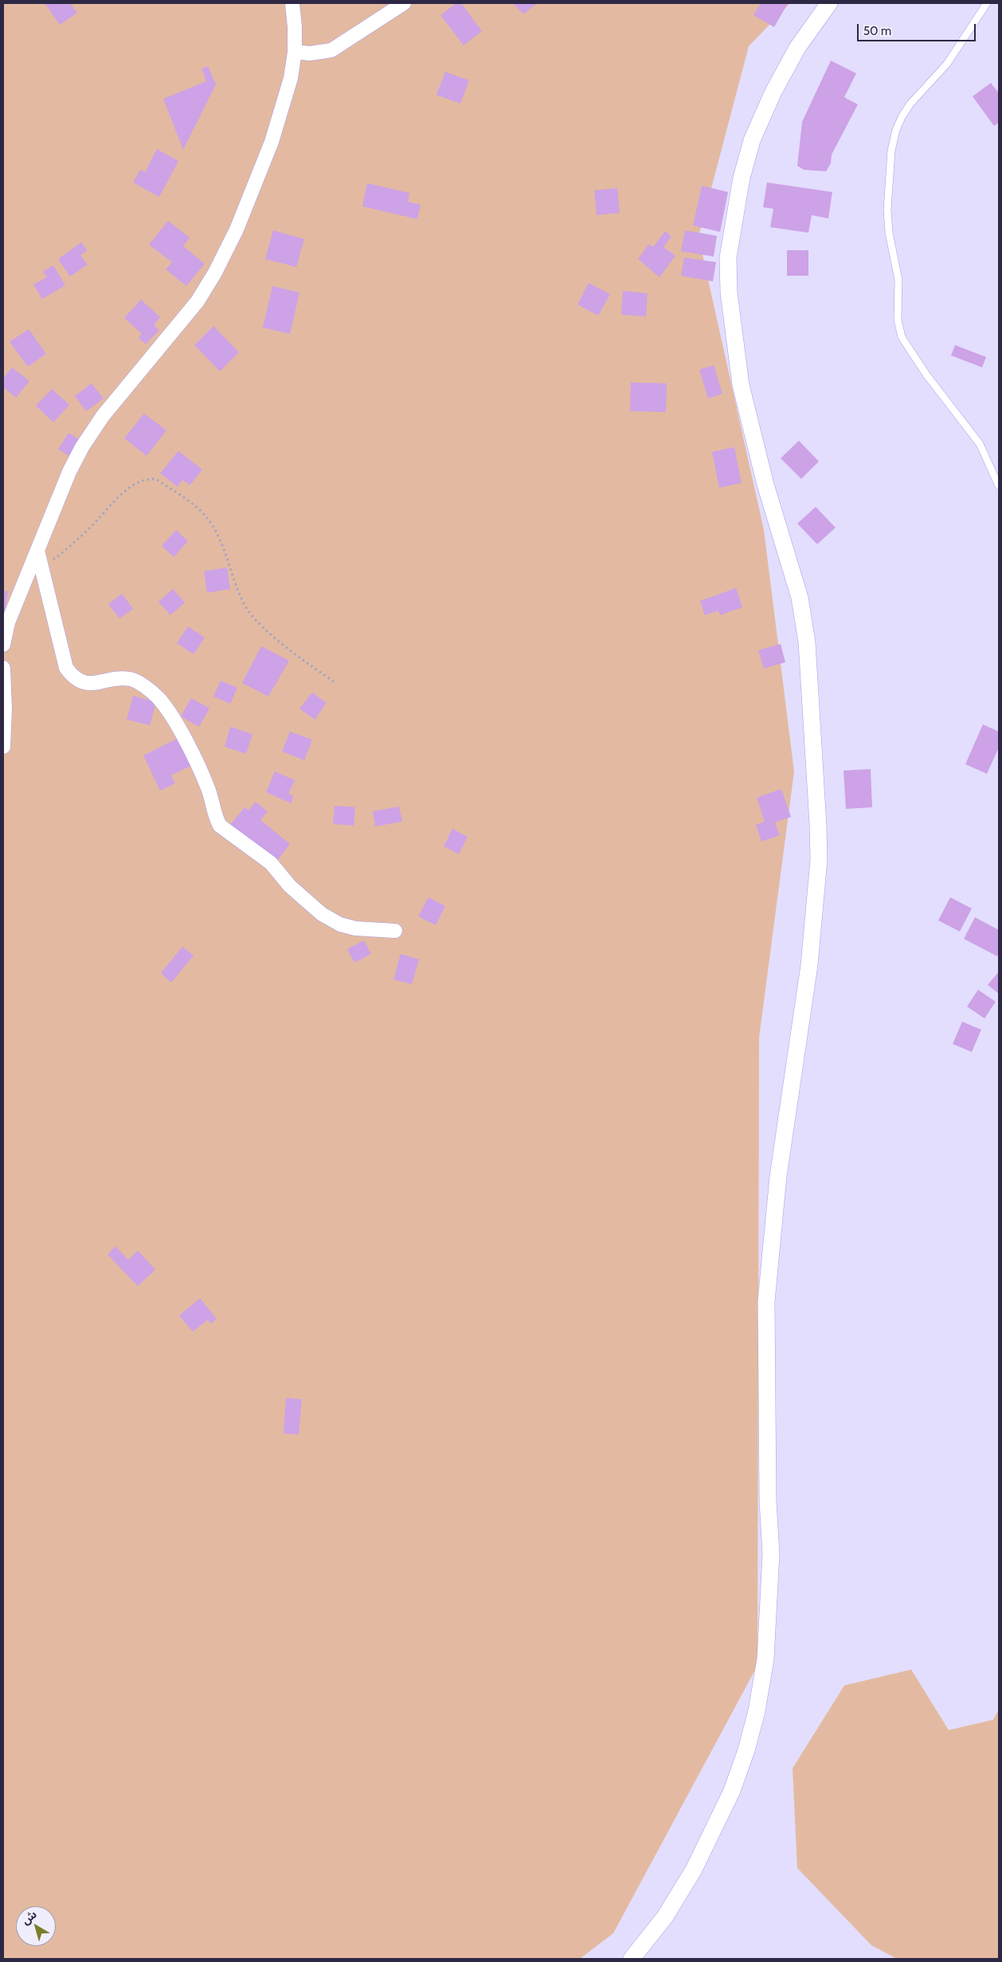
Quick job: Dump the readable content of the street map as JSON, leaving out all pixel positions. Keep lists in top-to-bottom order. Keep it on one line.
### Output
{"scale_bar":"50 m","north":"top left"}
